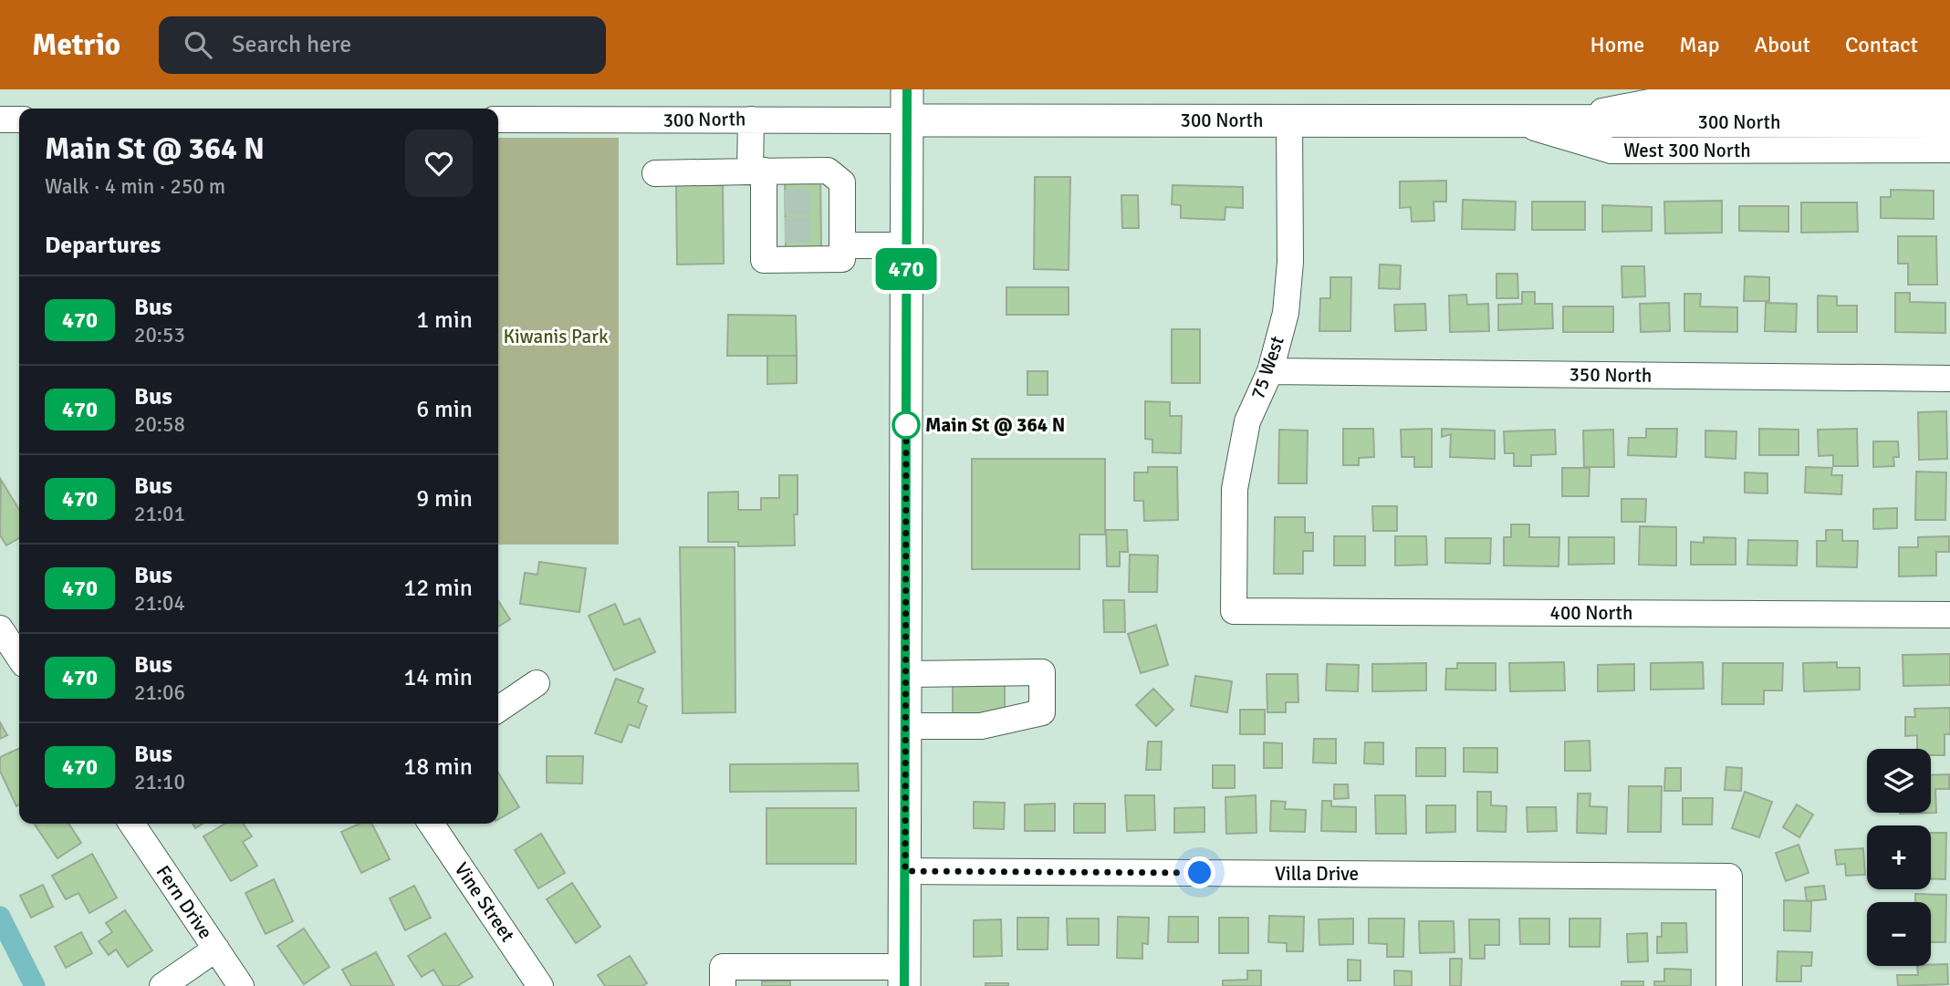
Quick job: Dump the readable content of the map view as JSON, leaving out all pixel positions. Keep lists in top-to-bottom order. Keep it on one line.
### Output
{"streets":{"main road":["300 North"],"street":["West 300 North","75 West","350 North","400 North","Villa Drive","Fern Drive","Vine Street"]},"crossings":[["300 North","West 300 North"],["300 North","75 West"],["75 West","350 North"],["75 West","400 North"]],"parks":["Kiwanis Park"],"places":["Main St @ 364 N"],"lines":["bus line 470"],"page":{"header":"Metrio","search":"Search here","nav":["Home","Map","About","Contact"],"on_map":"470","heading":[["Main St @ 364 N","Walk · 4 min · 250 m"],"Departures"],"list":[{"mark":"470","name":"Bus","note":"20:53","value":"1 min"},{"mark":"470","name":"Bus","note":"20:58","value":"6 min"},{"mark":"470","name":"Bus","note":"21:01","value":"9 min"},{"mark":"470","name":"Bus","note":"21:04","value":"12 min"},{"mark":"470","name":"Bus","note":"21:06","value":"14 min"},{"mark":"470","name":"Bus","note":"21:10","value":"18 min"}],"map_buttons":["+","−"]}}
